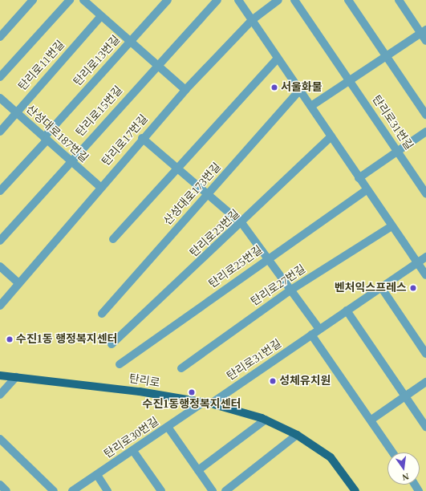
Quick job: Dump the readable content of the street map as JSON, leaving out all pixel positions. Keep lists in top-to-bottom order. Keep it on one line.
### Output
{"streets":{"main road":["탄리로"],"street":["탄리로13번길","탄리로11번길","탄리로15번길","탄리로31번길","산성대로187번길","탄리로17번길","산성대로173번길","탄리로23번길","탄리로25번길","탄리로27번길","탄리로30번길"]},"crossings":[["탄리로13번길","산성대로187번길"],["탄리로11번길","산성대로187번길"],["탄리로15번길","산성대로187번길"],["탄리로31번길","탄리로"],["탄리로31번길","탄리로30번길"],["산성대로187번길","탄리로17번길"],["탄리로","탄리로30번길"]],"places":["서울화물","벤처익스프레스","수진1동 행정복지센터","성체유치원","수진1동행정복지센터"],"north":"bottom"}
